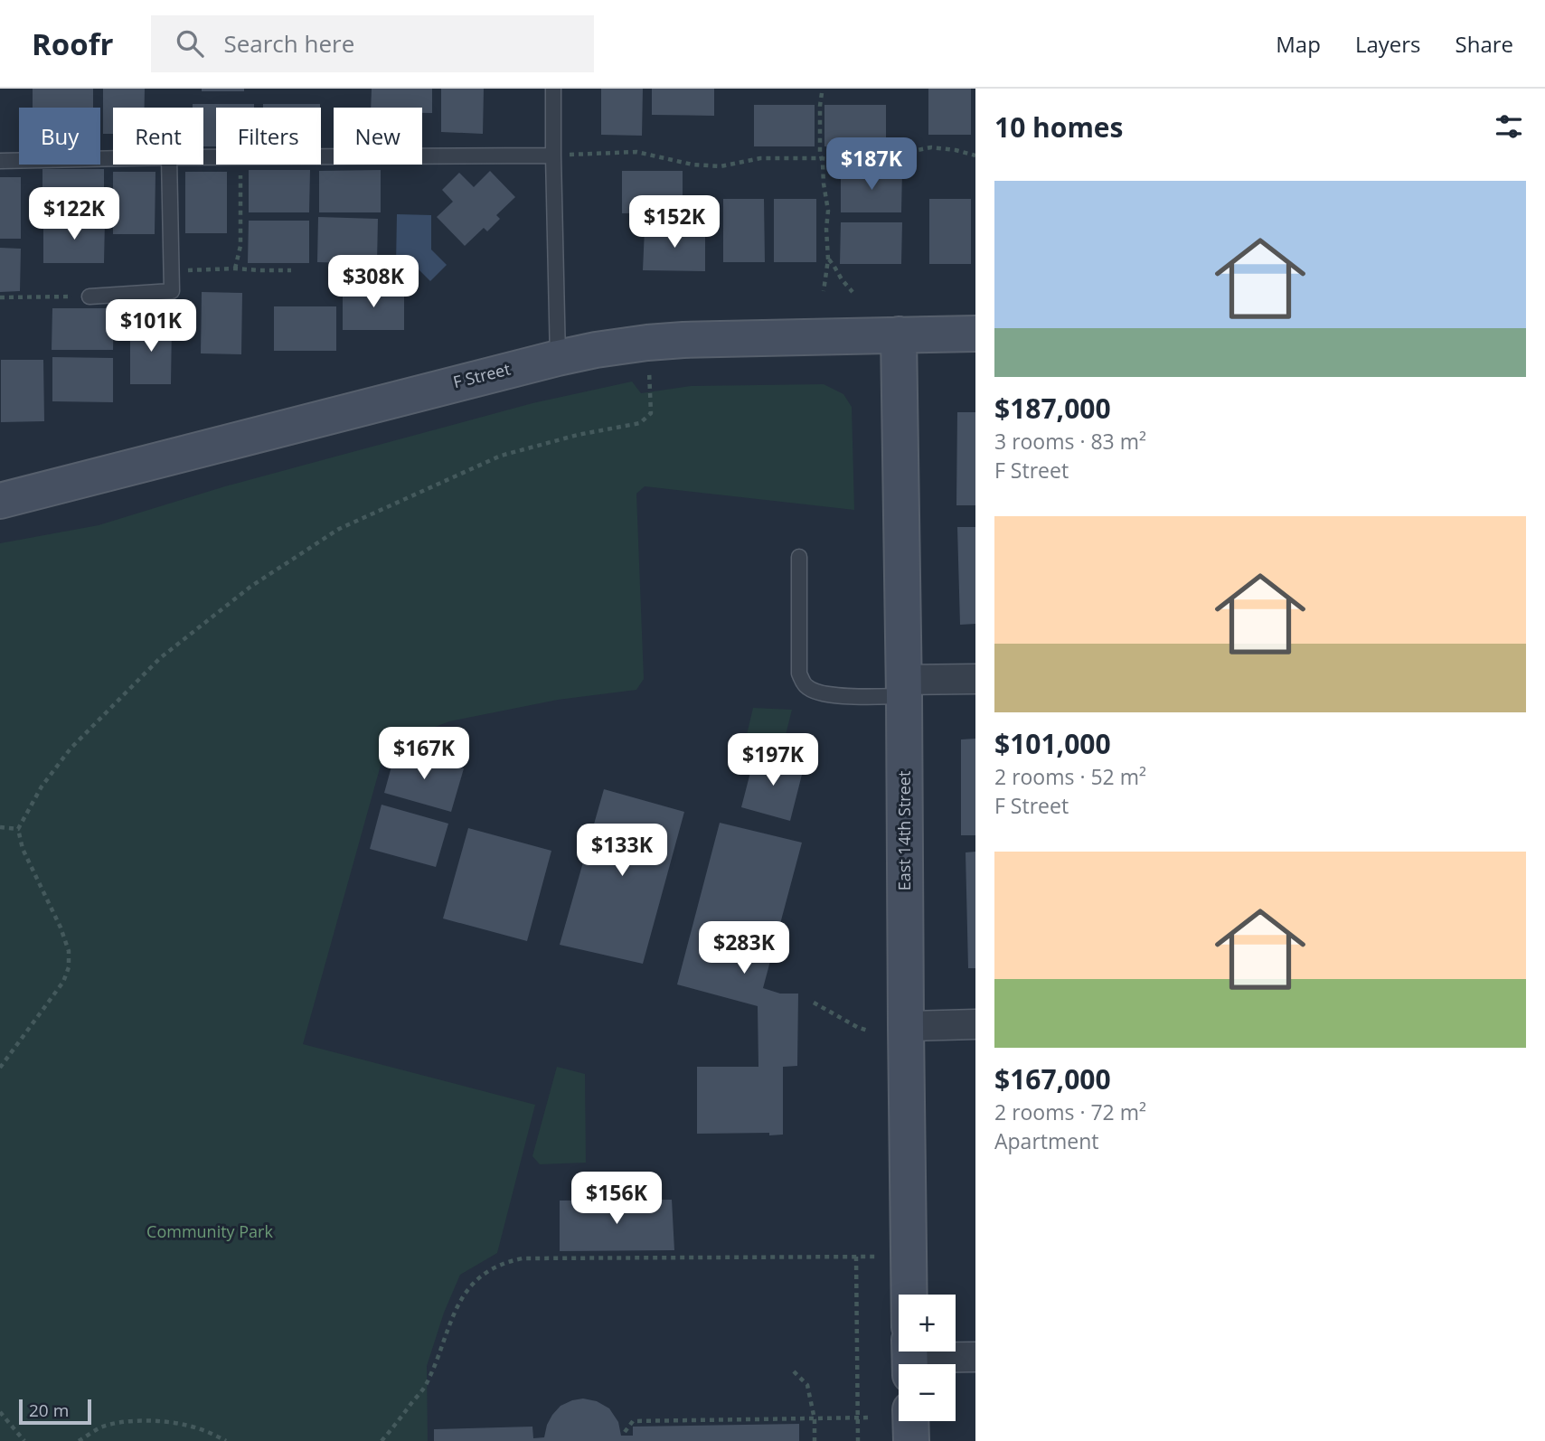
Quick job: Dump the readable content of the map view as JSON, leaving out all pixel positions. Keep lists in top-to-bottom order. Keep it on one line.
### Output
{"streets":{"street":["F Street","East 14th Street"]},"crossings":[["F Street","East 14th Street"]],"parks":["Community Park"],"scale_bar":"20 m","page":{"header":"Roofr","search":"Search here","nav":["Map","Layers","Share"],"heading":"10 homes","chip":["Buy","Rent","Filters","New"],"price":["$187K","$122K","$152K","$308K","$101K","$167K","$197K","$133K","$283K","$156K"],"list":[{"name":"$187,000","note":"3 rooms · 83 m² · F Street"},{"name":"$101,000","note":"2 rooms · 52 m² · F Street"},{"name":"$167,000","note":"2 rooms · 72 m² · Apartment"}],"map_buttons":["+","−"],"scale":"20 m"}}
